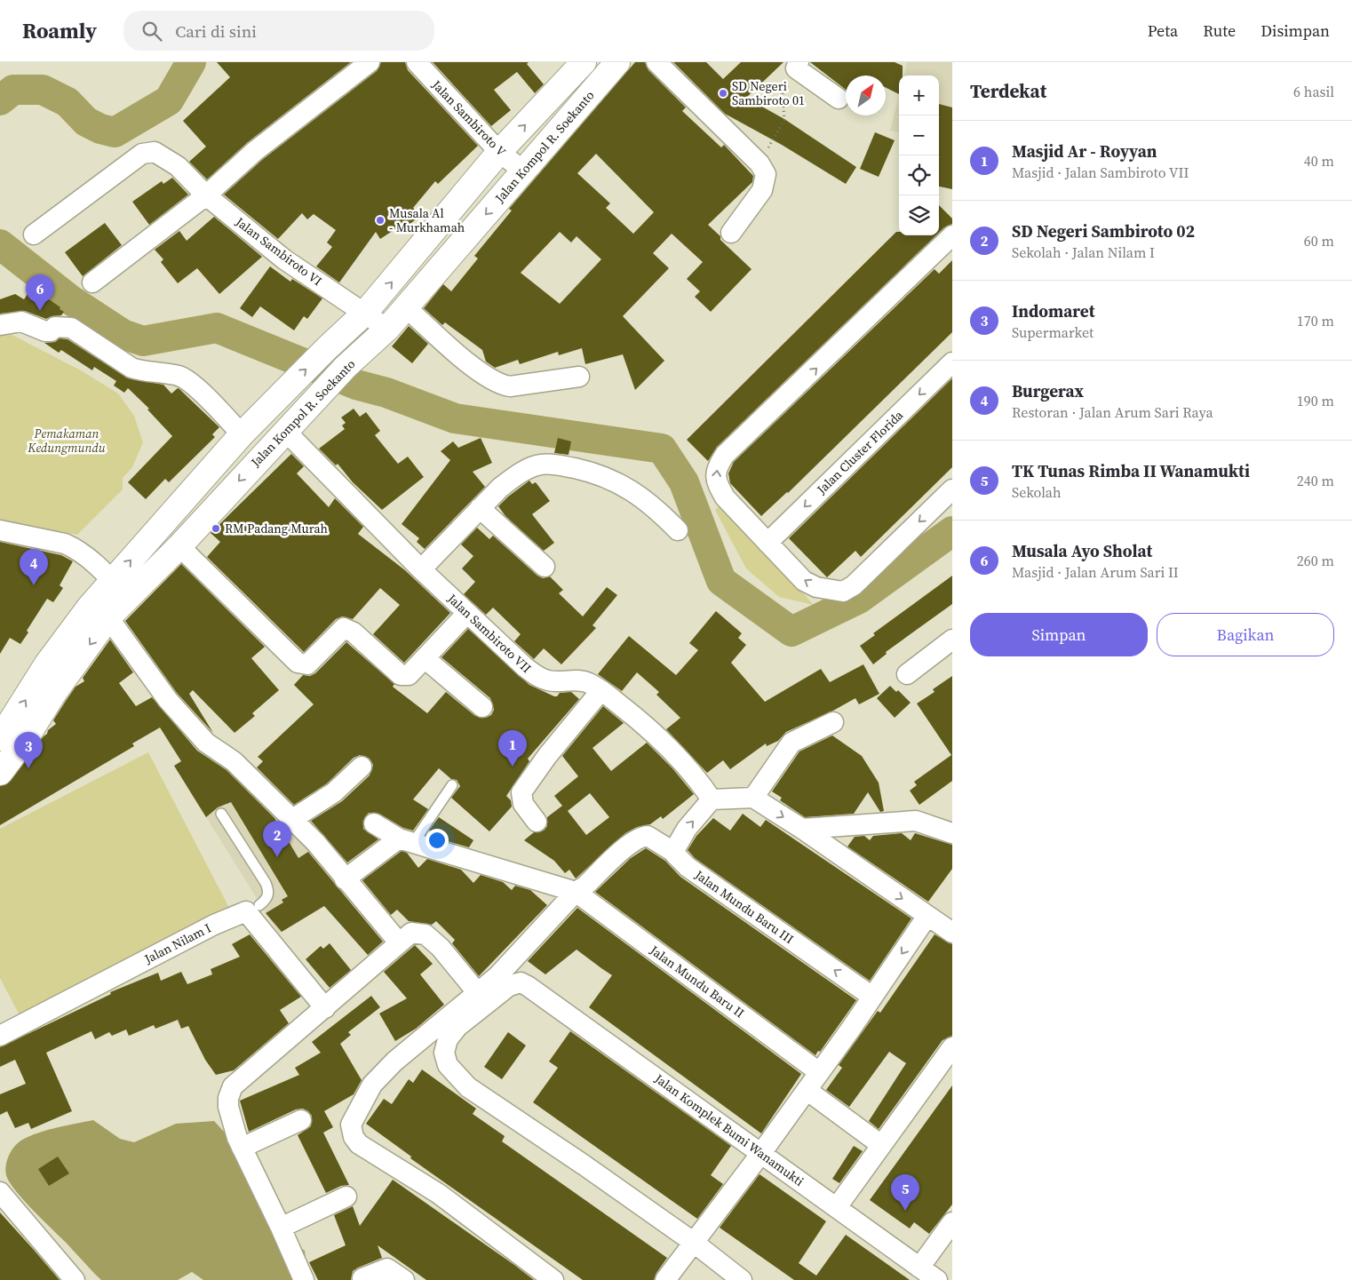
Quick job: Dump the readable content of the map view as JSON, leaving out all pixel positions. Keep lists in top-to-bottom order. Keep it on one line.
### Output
{"streets":{"main road":["Jalan Kompol R. Soekanto"],"street":["Jalan Sambiroto V","Jalan Sambiroto VI","Jalan Cluster Florida","Jalan Sambiroto VII","Jalan Mundu Baru III","Jalan Nilam I","Jalan Mundu Baru II","Jalan Komplek Bumi Wanamukti"]},"crossings":[["Jalan Sambiroto V","Jalan Kompol R. Soekanto"],["Jalan Kompol R. Soekanto","Jalan Sambiroto VI"],["Jalan Kompol R. Soekanto","Jalan Sambiroto VII"],["Jalan Mundu Baru III","Jalan Mundu Baru II"]],"one_way":["Jalan Cluster Florida"],"parks":["Pemakaman Kedungmundu"],"places":["SD Negeri Sambiroto 01","Musala Al - Murkhamah","RM Padang Murah"],"north":"top right","page":{"header":"Roamly","search":"Cari di sini","nav":["Peta","Rute","Disimpan"],"heading":["Terdekat","6 hasil"],"map_buttons":["+","−"],"list":[{"mark":"1","name":"Masjid Ar - Royyan","note":"Masjid · Jalan Sambiroto VII","value":"40 m"},{"mark":"2","name":"SD Negeri Sambiroto 02","note":"Sekolah · Jalan Nilam I","value":"60 m"},{"mark":"3","name":"Indomaret","note":"Supermarket","value":"170 m"},{"mark":"4","name":"Burgerax","note":"Restoran · Jalan Arum Sari Raya","value":"190 m"},{"mark":"5","name":"TK Tunas Rimba II Wanamukti","note":"Sekolah","value":"240 m"},{"mark":"6","name":"Musala Ayo Sholat","note":"Masjid · Jalan Arum Sari II","value":"260 m"}],"pins":["6","4","1","3","2","5"],"buttons":["Simpan","Bagikan"]}}
